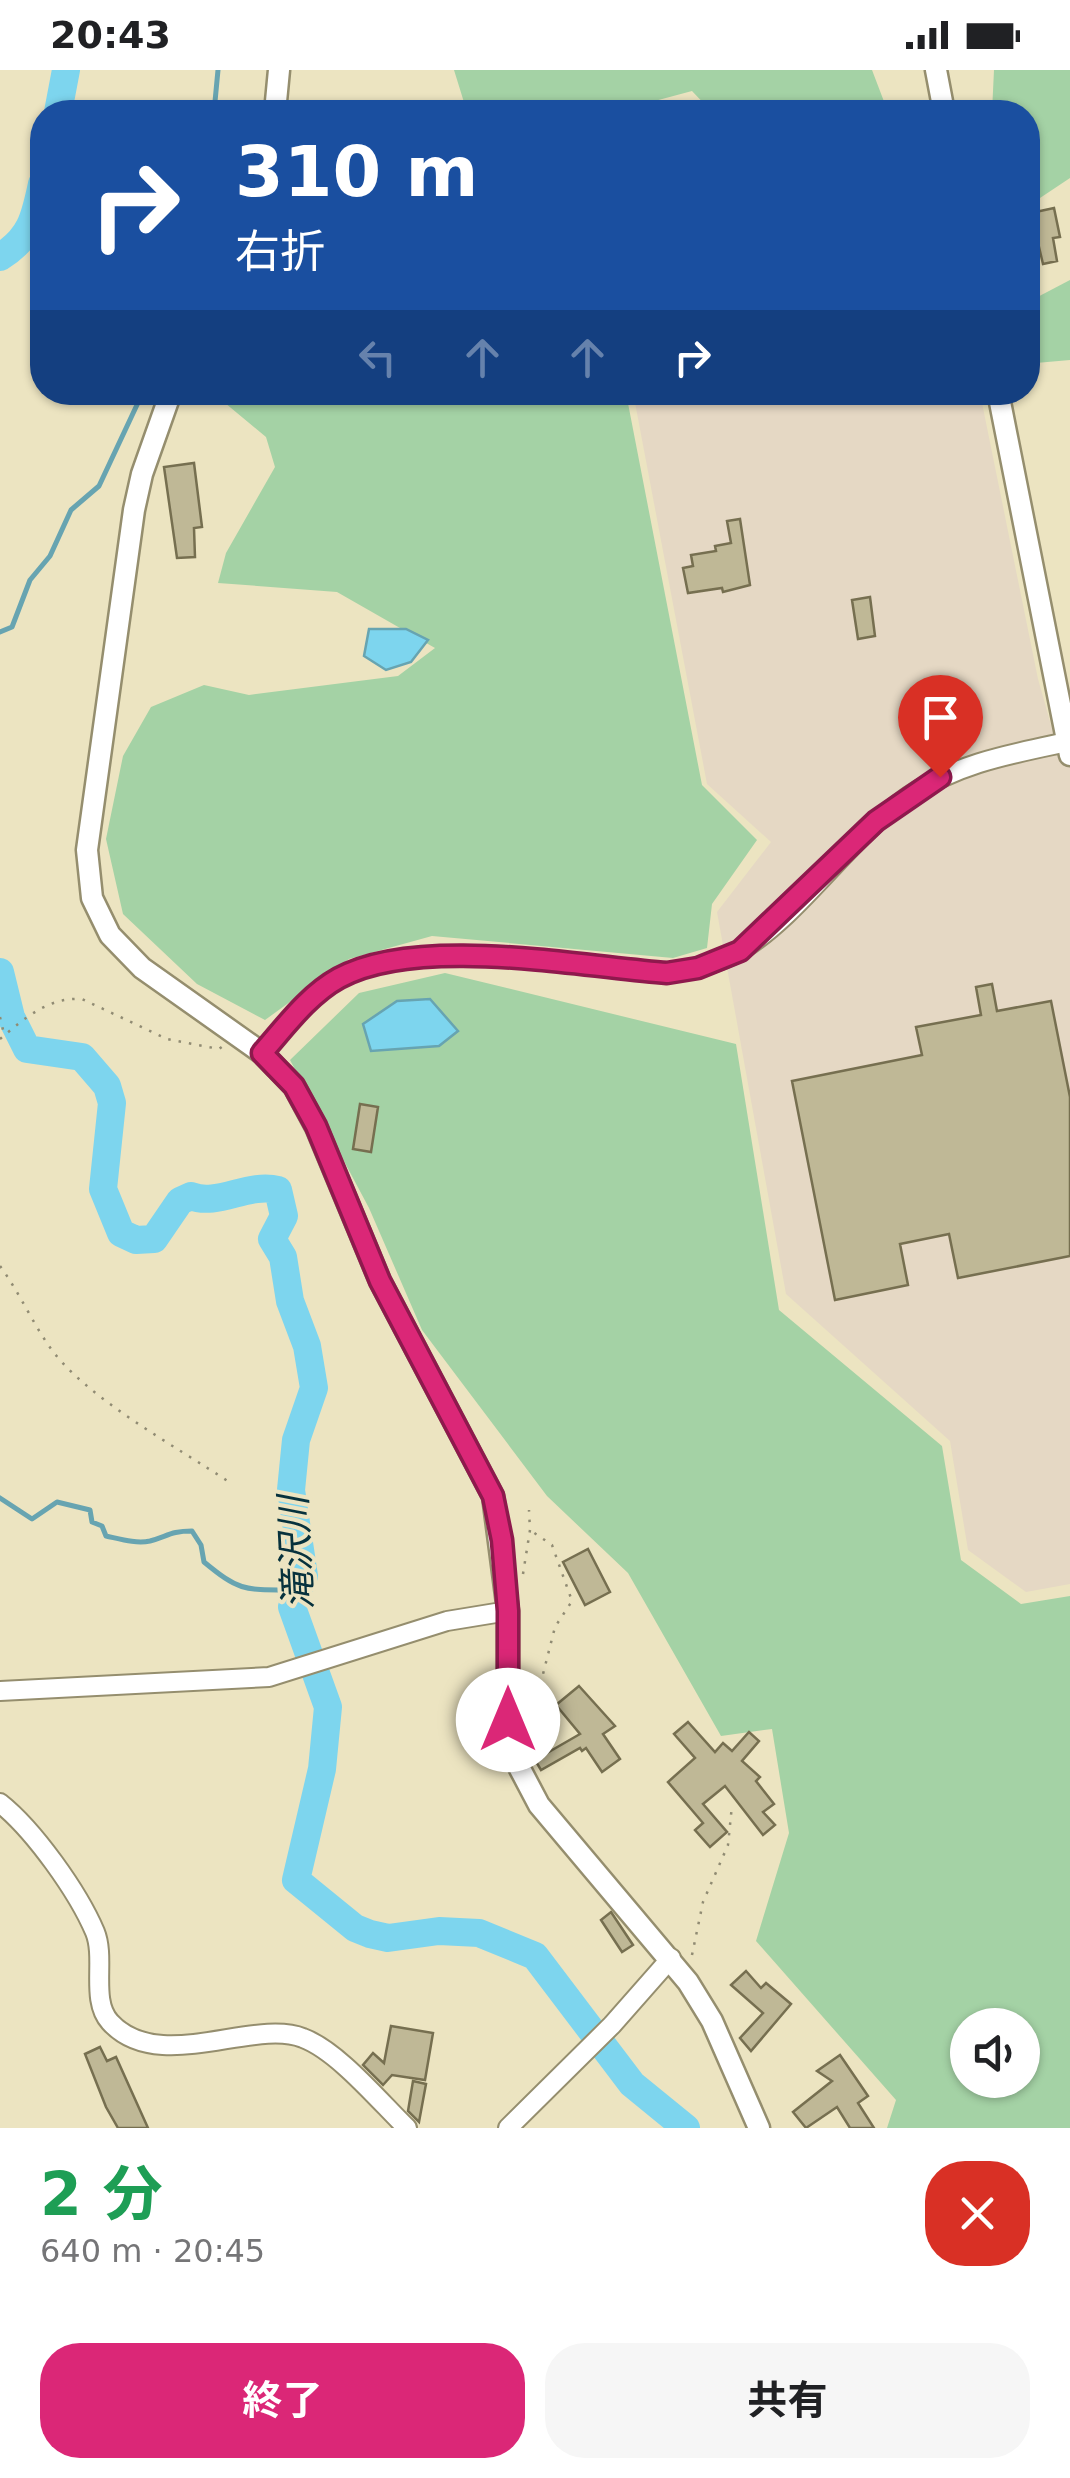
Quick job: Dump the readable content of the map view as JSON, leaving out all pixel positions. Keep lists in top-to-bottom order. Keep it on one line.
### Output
{"water":["滝沢川"],"page":{"status":"20:43","turn":["310 m","右折"],"heading":["2 分","640 m · 20:45"],"buttons":["終了","共有"]}}
